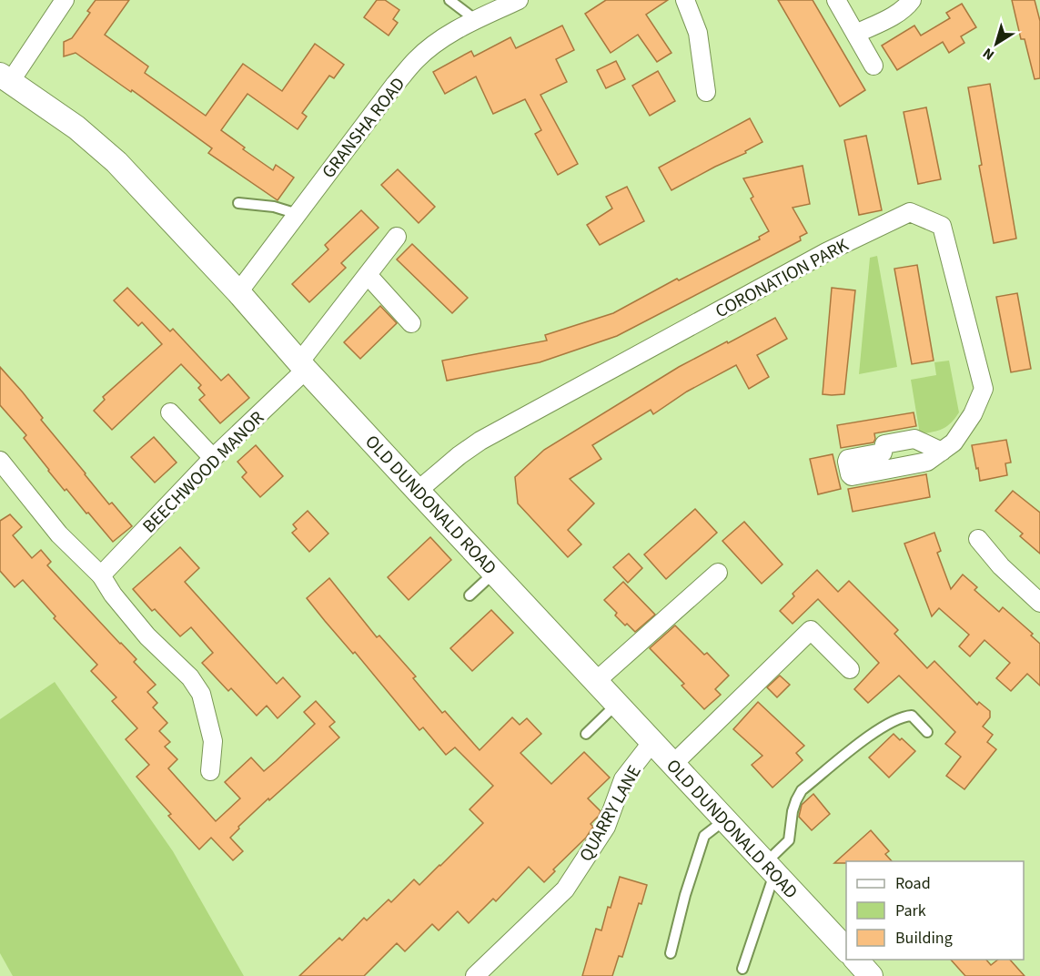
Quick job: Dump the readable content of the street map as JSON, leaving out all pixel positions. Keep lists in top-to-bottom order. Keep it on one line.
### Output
{"streets":{"street":["GRANSHA ROAD","CORONATION PARK","BEECHWOOD MANOR","OLD DUNDONALD ROAD","QUARRY LANE"]},"crossings":[["GRANSHA ROAD","OLD DUNDONALD ROAD"],["CORONATION PARK","OLD DUNDONALD ROAD"],["BEECHWOOD MANOR","OLD DUNDONALD ROAD"],["OLD DUNDONALD ROAD","QUARRY LANE"]],"legend":["Road","Park","Building"],"north":"bottom left"}
